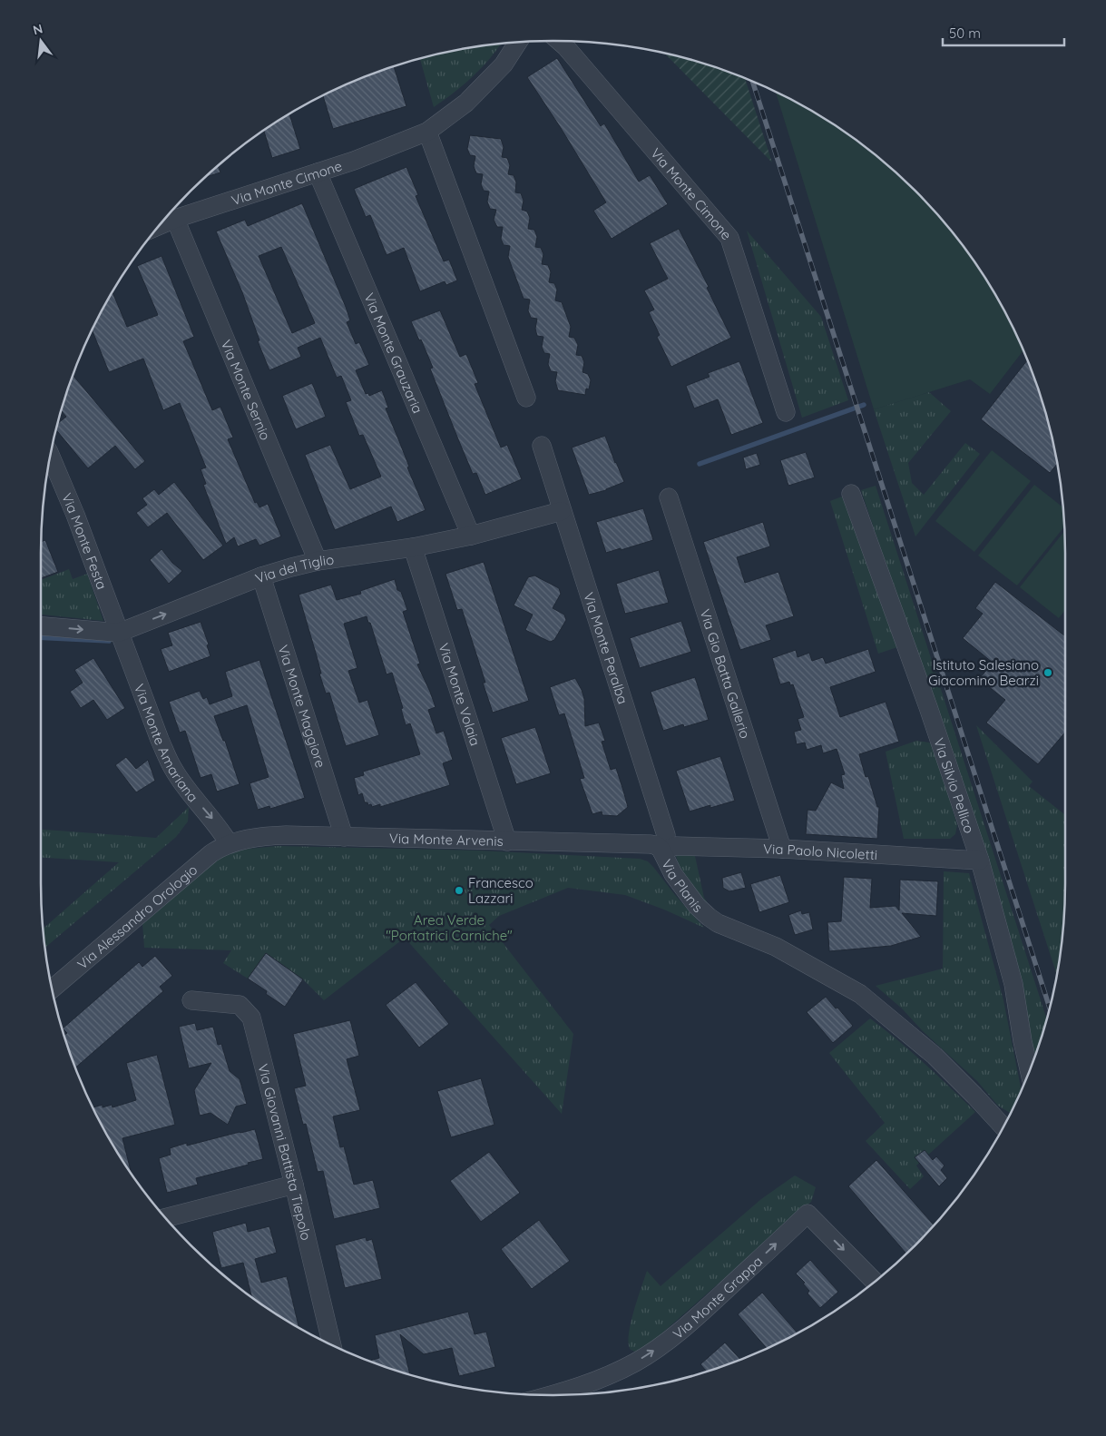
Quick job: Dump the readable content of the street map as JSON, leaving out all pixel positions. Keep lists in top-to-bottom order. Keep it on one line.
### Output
{"streets":{"street":["Via Monte Cimone","Via Monte Grauzaria","Via Monte Sernio","Via Monte Festa","Via del Tiglio","Via Monte Peralba","Via Gio Batta Gallerio","Via Monte Volaia","Via Monte Maggiore","Via Monte Amariana","Via Silvio Pellico","Via Monte Arvenis","Via Paolo Nicoletti","Via Planis","Via Alessandro Orologio","Via Giovanni Battista Tiepolo","Via Monte Grappa"]},"crossings":[["Via Monte Cimone","Via Monte Grauzaria"],["Via Monte Cimone","Via Monte Sernio"],["Via Monte Grauzaria","Via del Tiglio"],["Via Monte Sernio","Via del Tiglio"],["Via Monte Festa","Via del Tiglio"],["Via Monte Festa","Via Monte Amariana"],["Via del Tiglio","Via Monte Peralba"],["Via del Tiglio","Via Monte Volaia"],["Via del Tiglio","Via Monte Maggiore"],["Via del Tiglio","Via Monte Amariana"],["Via Monte Peralba","Via Monte Arvenis"],["Via Monte Peralba","Via Paolo Nicoletti"],["Via Monte Peralba","Via Planis"],["Via Gio Batta Gallerio","Via Paolo Nicoletti"],["Via Monte Volaia","Via Monte Arvenis"],["Via Monte Maggiore","Via Monte Arvenis"],["Via Monte Amariana","Via Monte Arvenis"],["Via Monte Amariana","Via Alessandro Orologio"],["Via Silvio Pellico","Via Paolo Nicoletti"],["Via Monte Arvenis","Via Paolo Nicoletti"],["Via Monte Arvenis","Via Planis"],["Via Monte Arvenis","Via Alessandro Orologio"],["Via Paolo Nicoletti","Via Planis"]],"one_way":["Via del Tiglio","Via Monte Amariana","Via Monte Grappa"],"parks":["Area Verde \"Portatrici Carniche\""],"places":["Istituto Salesiano Giacomino Bearzi","Francesco Lazzari"],"scale_bar":"50 m","north":"top"}
